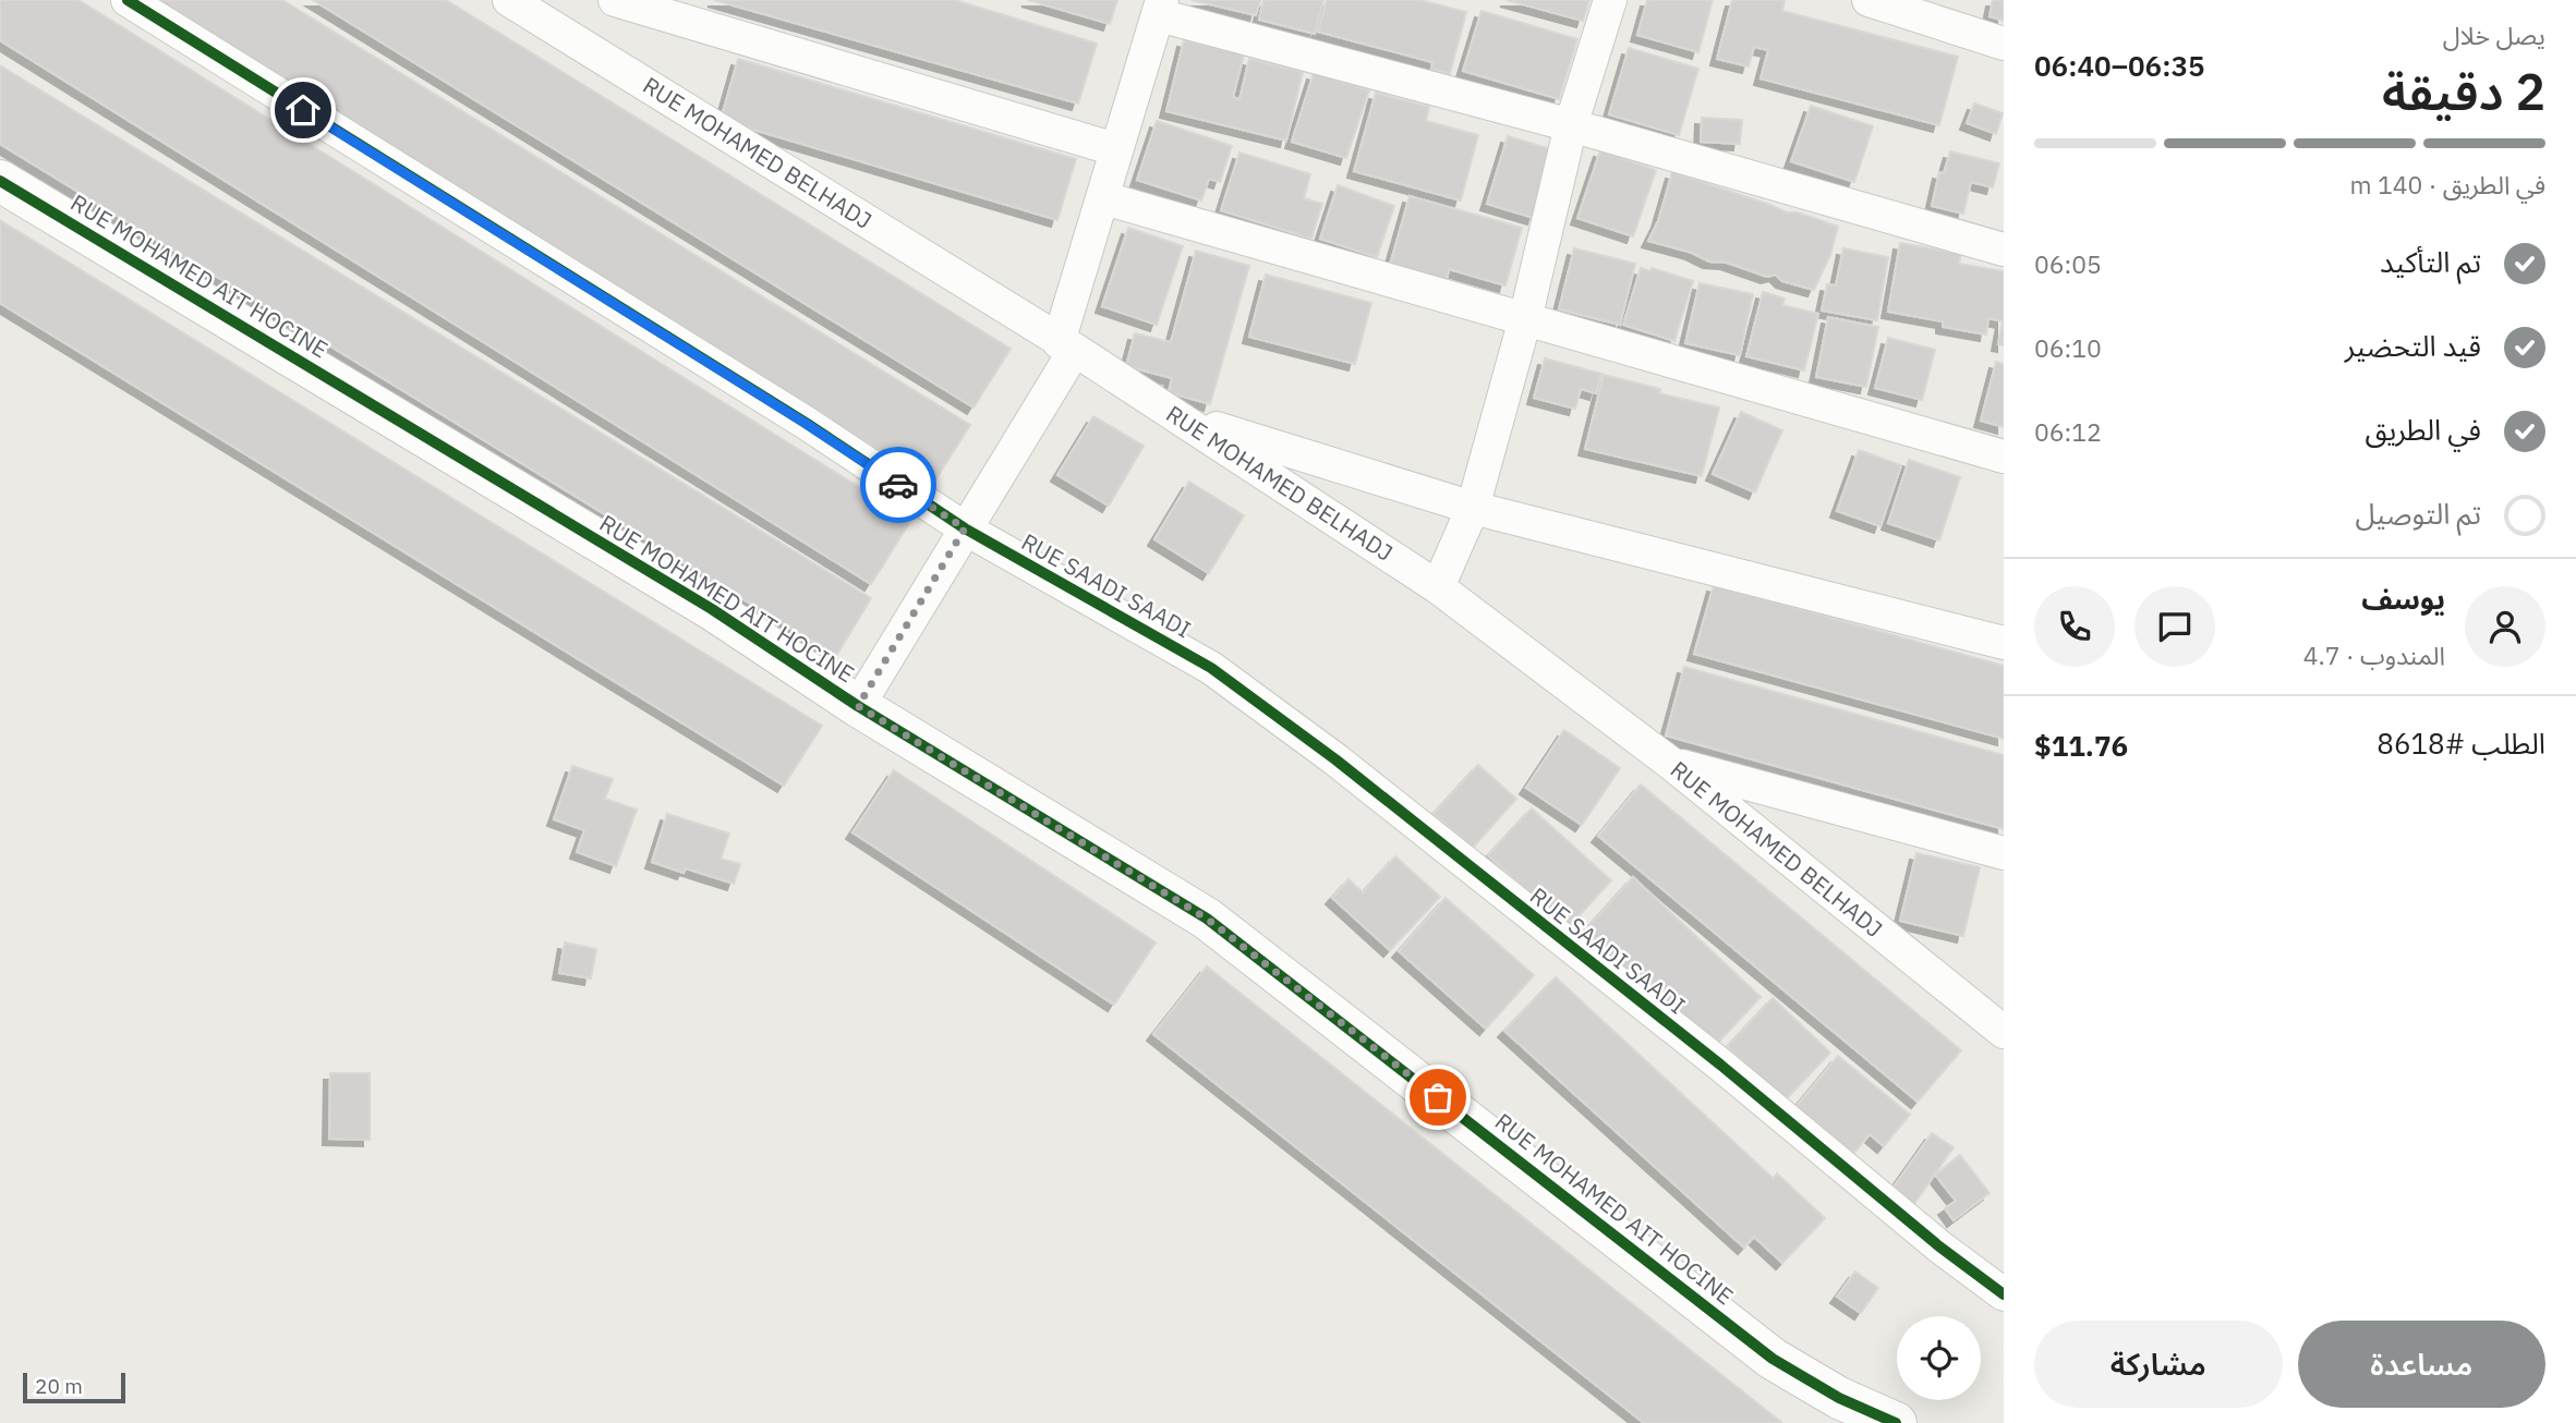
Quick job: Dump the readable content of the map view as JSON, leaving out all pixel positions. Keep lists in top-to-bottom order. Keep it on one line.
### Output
{"streets":{"street":["RUE MOHAMED BELHADJ","RUE MOHAMED AIT HOCINE","RUE SAADI SAADI"]},"scale_bar":"20 m","page":{"heading":["2 دقيقة","يصل خلال","06:35–06:40"],"panel":["يوسف","المندوب · 4.7","الطلب #8618","$11.76"],"bar":"في الطريق · 140 m","list":[["تم التأكيد","06:05"],["قيد التحضير","06:10"],["في الطريق","06:12"],"تم التوصيل"],"buttons":["مساعدة","مشاركة"],"scale":"20 m"}}
